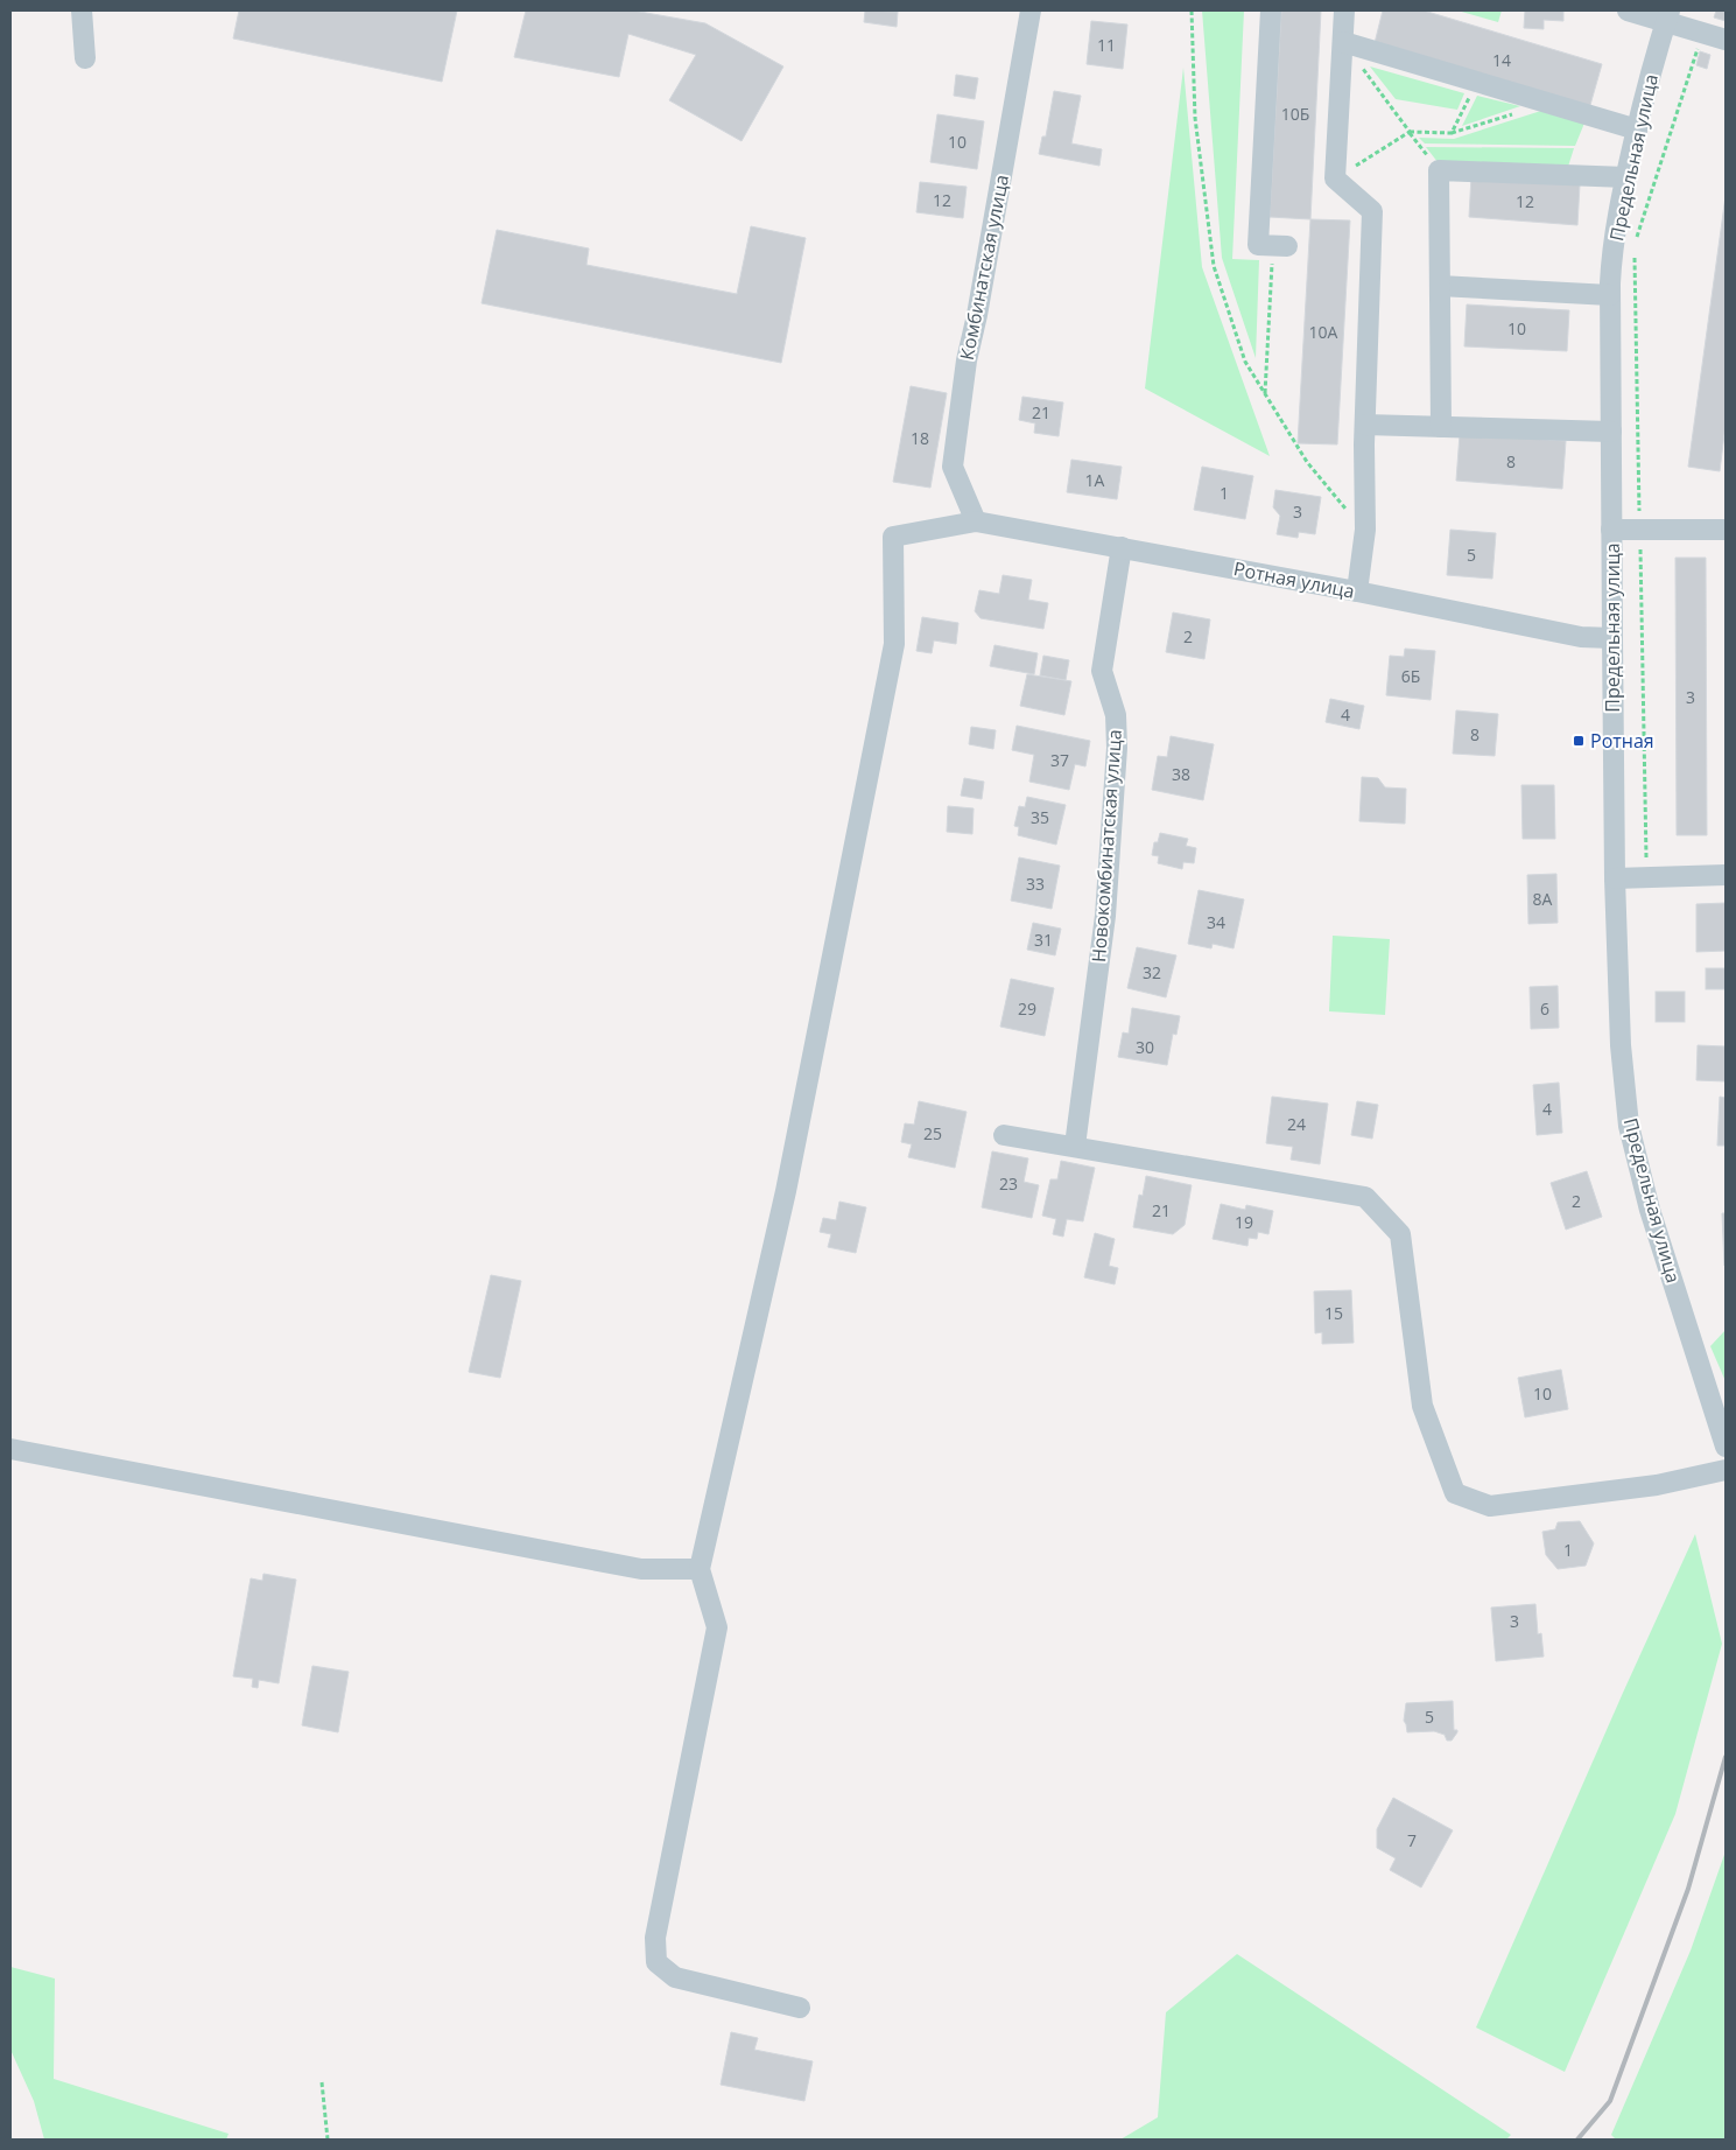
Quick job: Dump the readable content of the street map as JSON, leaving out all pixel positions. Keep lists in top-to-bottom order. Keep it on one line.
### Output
{"streets":{"street":["Предельная улица","Комбинатская улица","Ротная улица","Новокомбинатская улица"]},"crossings":[["Предельная улица","Ротная улица"],["Комбинатская улица","Ротная улица"],["Ротная улица","Новокомбинатская улица"]],"places":{"transit":["Ротная"]},"house_numbers":["11","14","10Б","10","12","12","10","10А","21","18","8","1А","1","3","5","2","6Б","3","4","8","37","38","35","33","8А","34","31","32","29","6","30","4","24","25","23","2","21","19","15","10","1","3","5","7"]}
